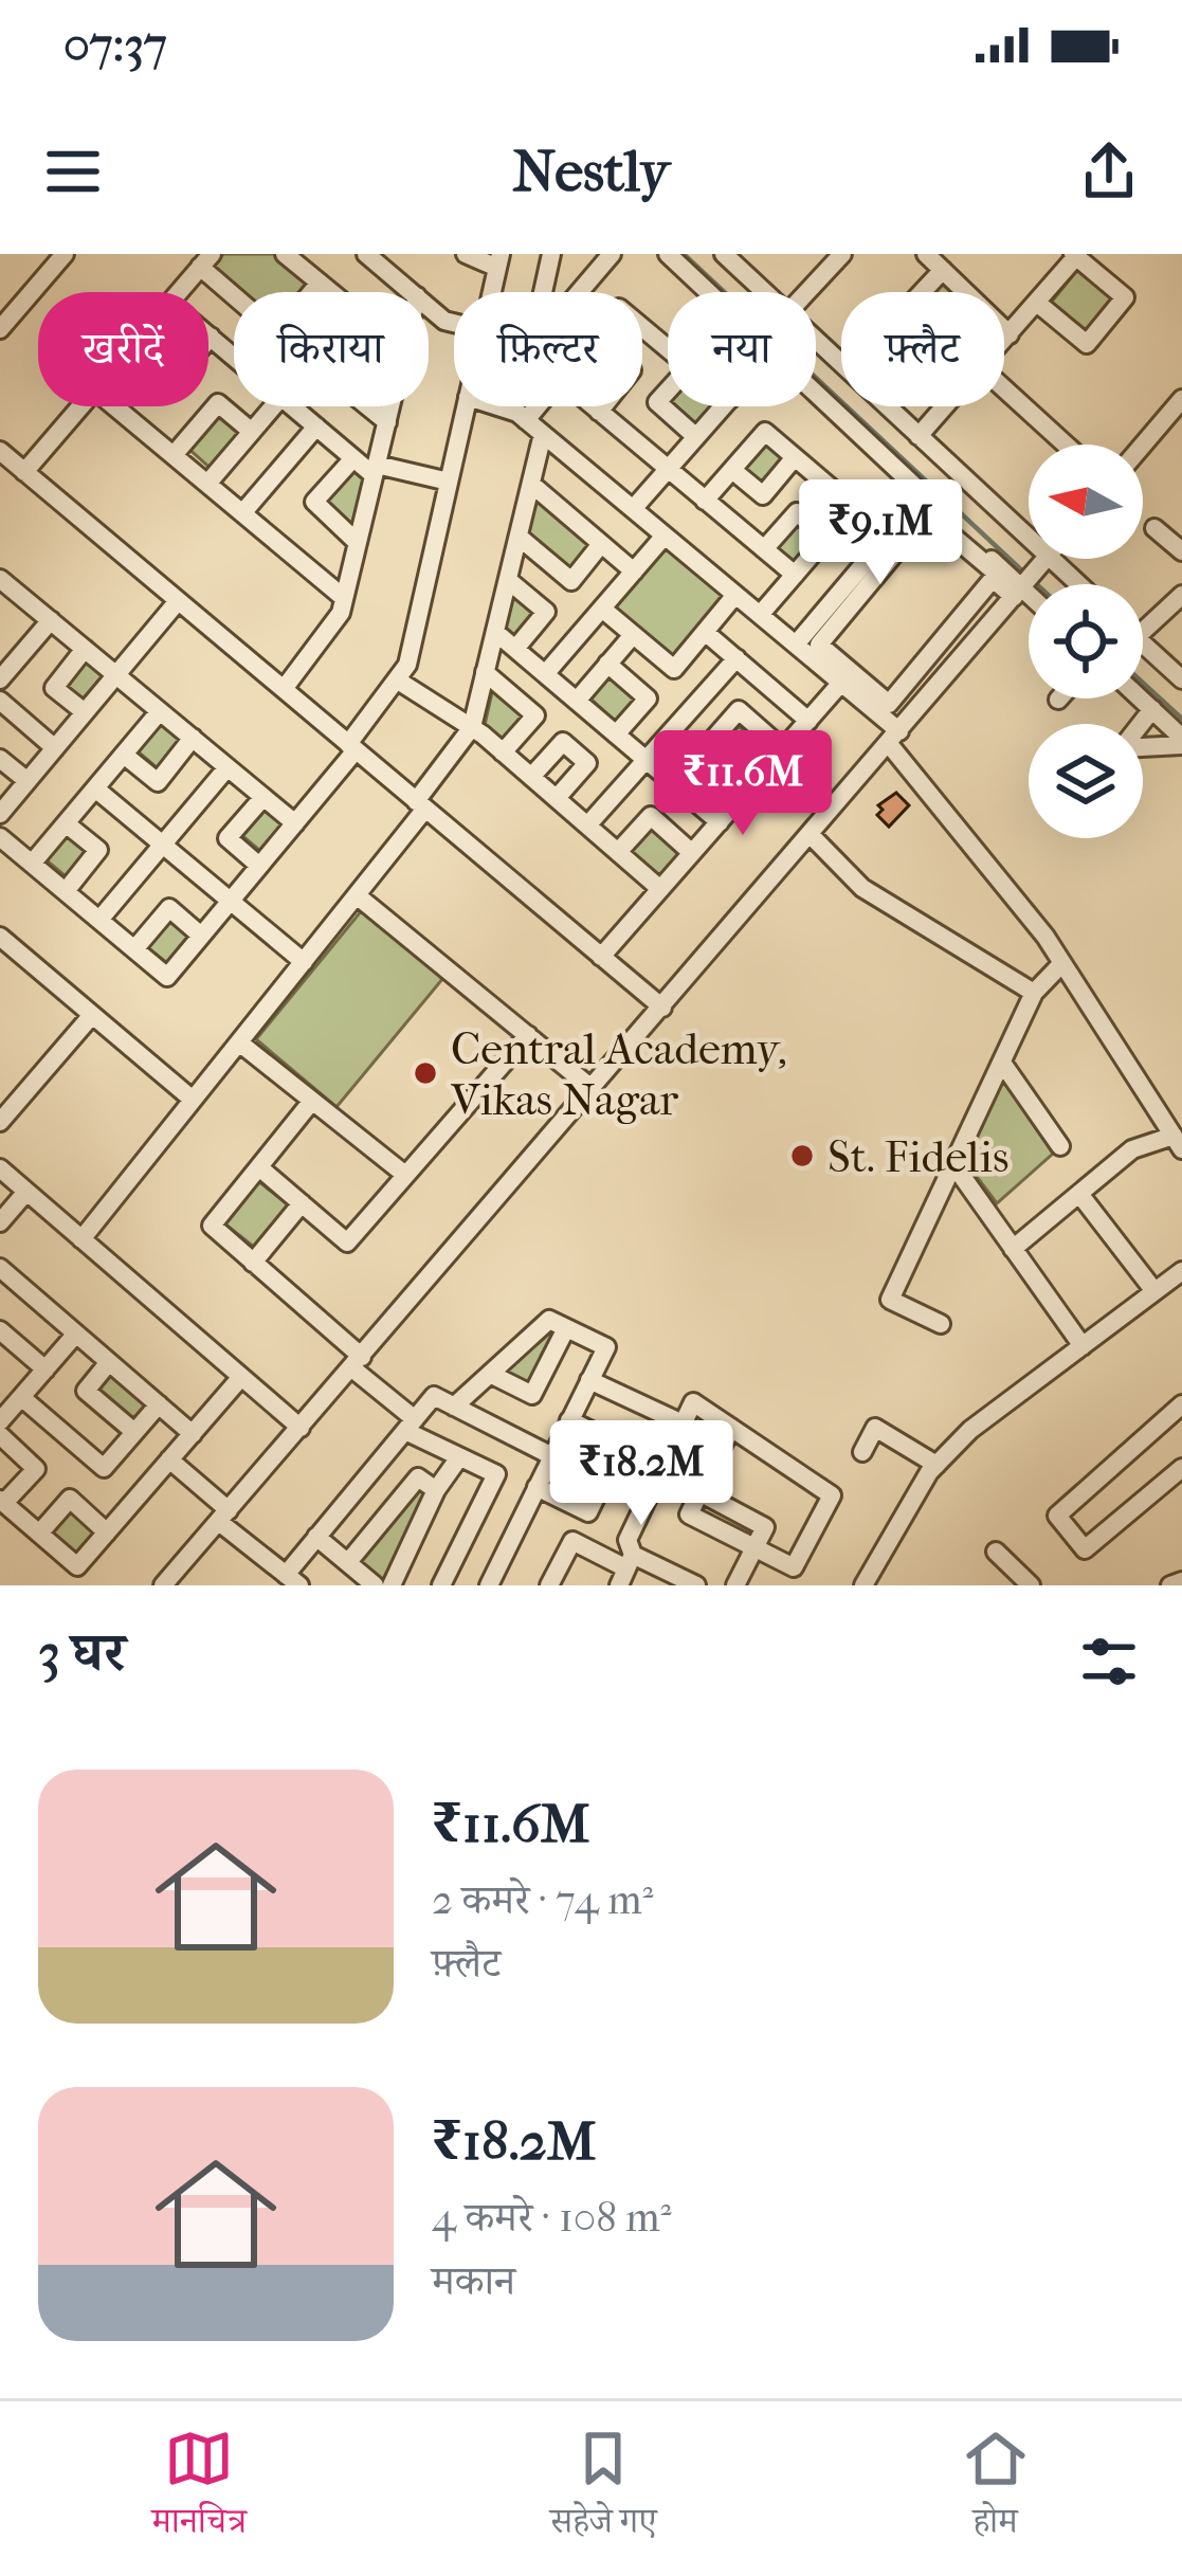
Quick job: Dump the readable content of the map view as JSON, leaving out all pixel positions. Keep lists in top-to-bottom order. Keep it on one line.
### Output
{"places":["Central Academy, Vikas Nagar","St. Fidelis"],"north":"left","page":{"status":"07:37","header":"Nestly","chip":["खरीदें","किराया","फ़िल्टर","नया","फ़्लैट"],"price":["₹9.1M","₹11.6M","₹18.2M"],"heading":"3 घर","list":[{"name":"₹11.6M","note":"2 कमरे · 74 m² · फ़्लैट"},{"name":"₹18.2M","note":"4 कमरे · 108 m² · मकान"}],"tabs":["मानचित्र","सहेजे गए","होम"]}}
